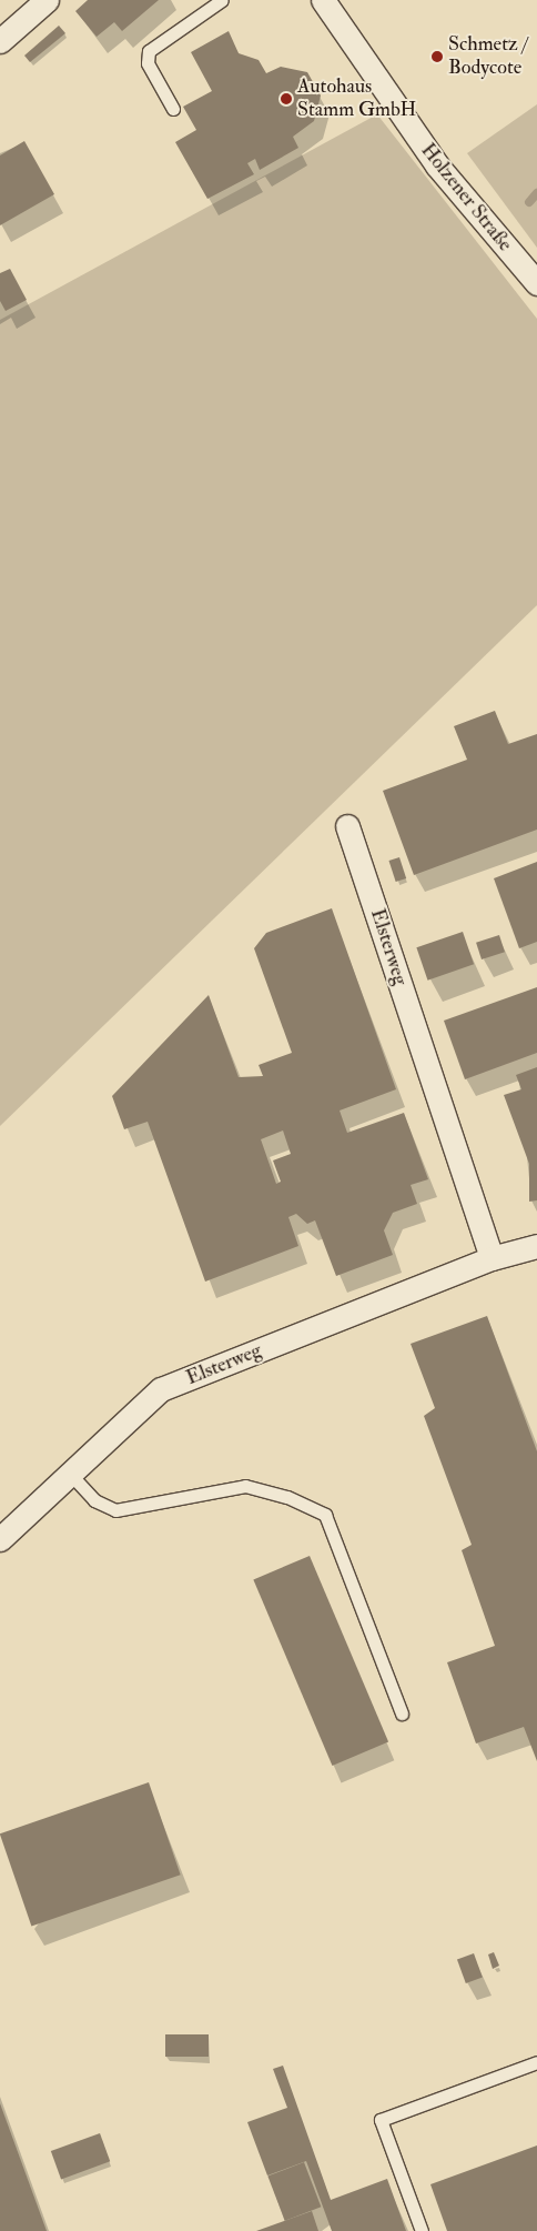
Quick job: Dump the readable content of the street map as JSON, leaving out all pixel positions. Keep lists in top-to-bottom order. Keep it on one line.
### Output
{"streets":{"street":["Holzener Straße","Elsterweg"]},"places":["Schmetz / Bodycote","Autohaus Stamm GmbH"]}
